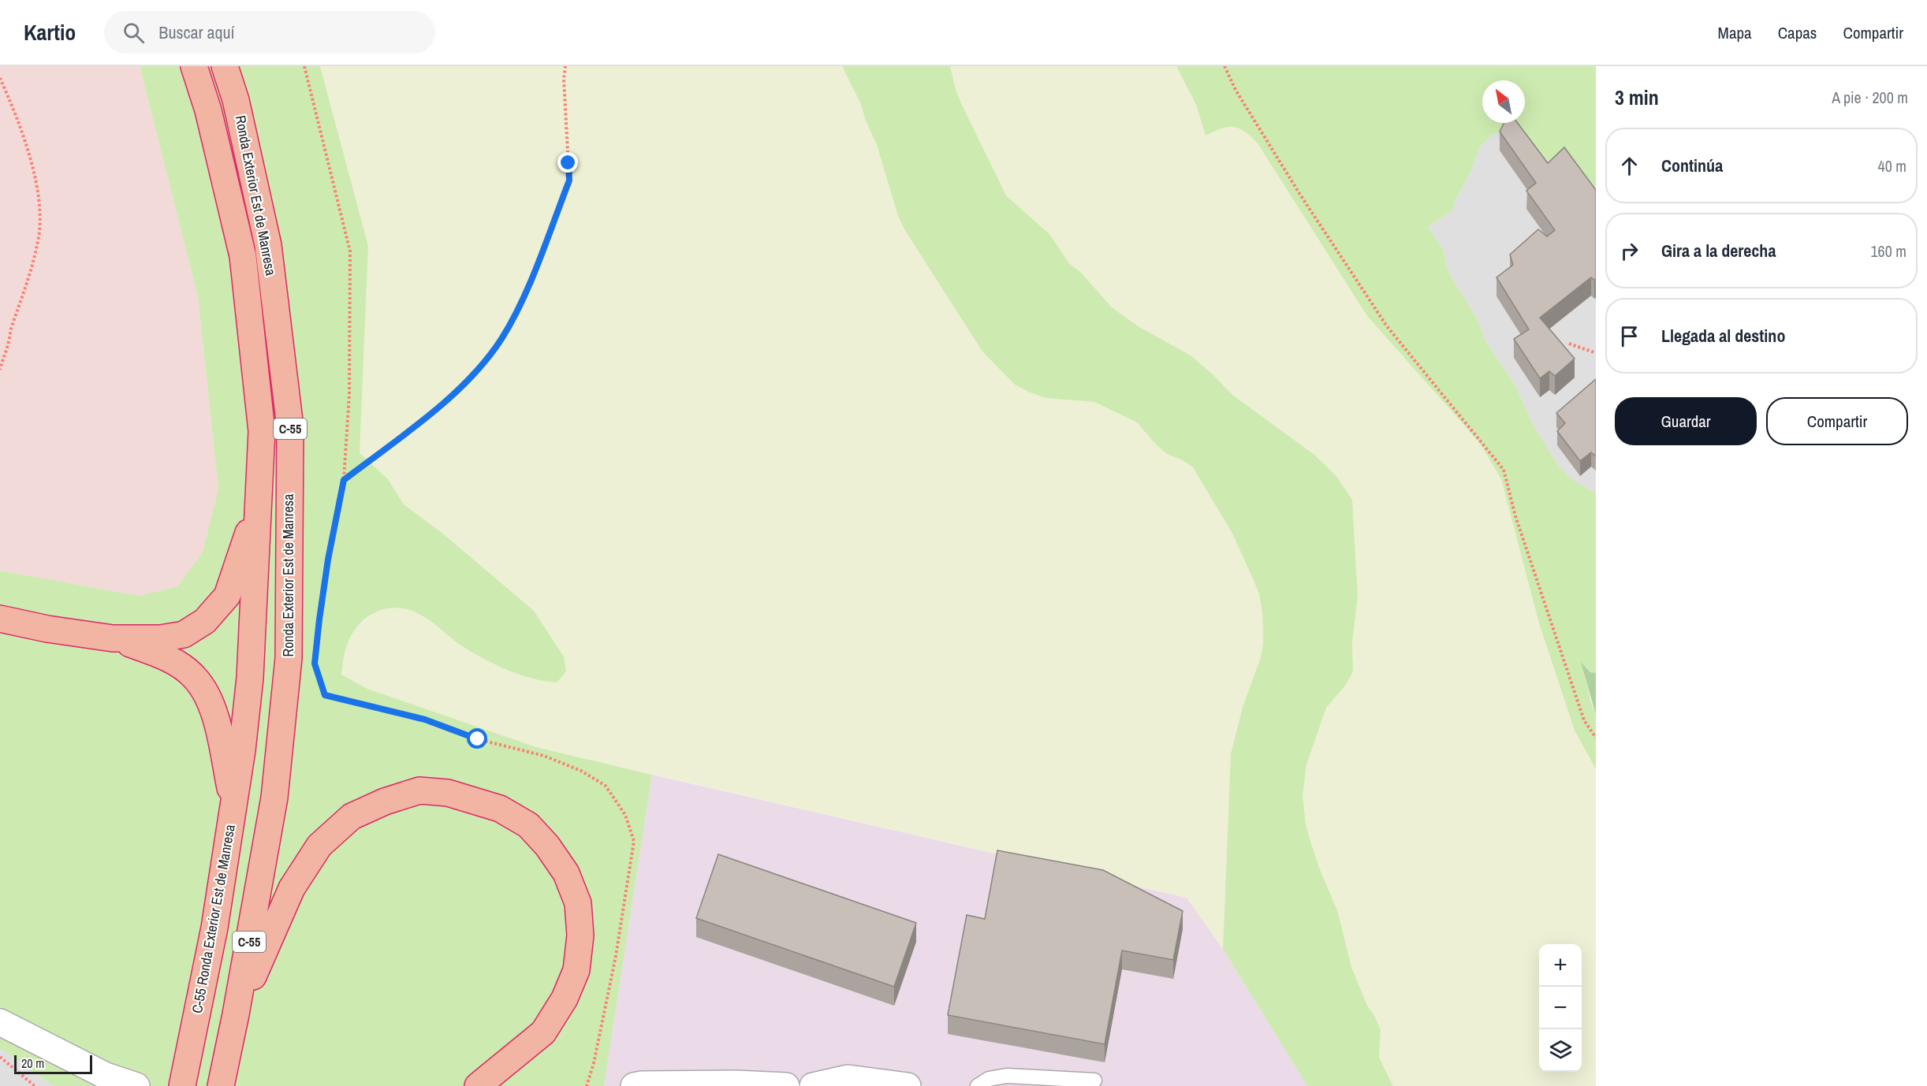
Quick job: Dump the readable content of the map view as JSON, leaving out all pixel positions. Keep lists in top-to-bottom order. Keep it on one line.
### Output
{"streets":{"highway":["Ronda Exterior Est de Manresa","C-55","C-55 Ronda Exterior Est de Manresa"]},"crossings":[["Ronda Exterior Est de Manresa","C-55 Ronda Exterior Est de Manresa"]],"scale_bar":"20 m","north":"top left","page":{"header":"Kartio","search":"Buscar aquí","nav":["Mapa","Capas","Compartir"],"heading":["3 min","A pie · 200 m"],"list":[["Continúa","40 m"],["Gira a la derecha","160 m"],"Llegada al destino"],"buttons":["Guardar","Compartir"],"map_buttons":["+","−"],"scale":"20 m"}}
